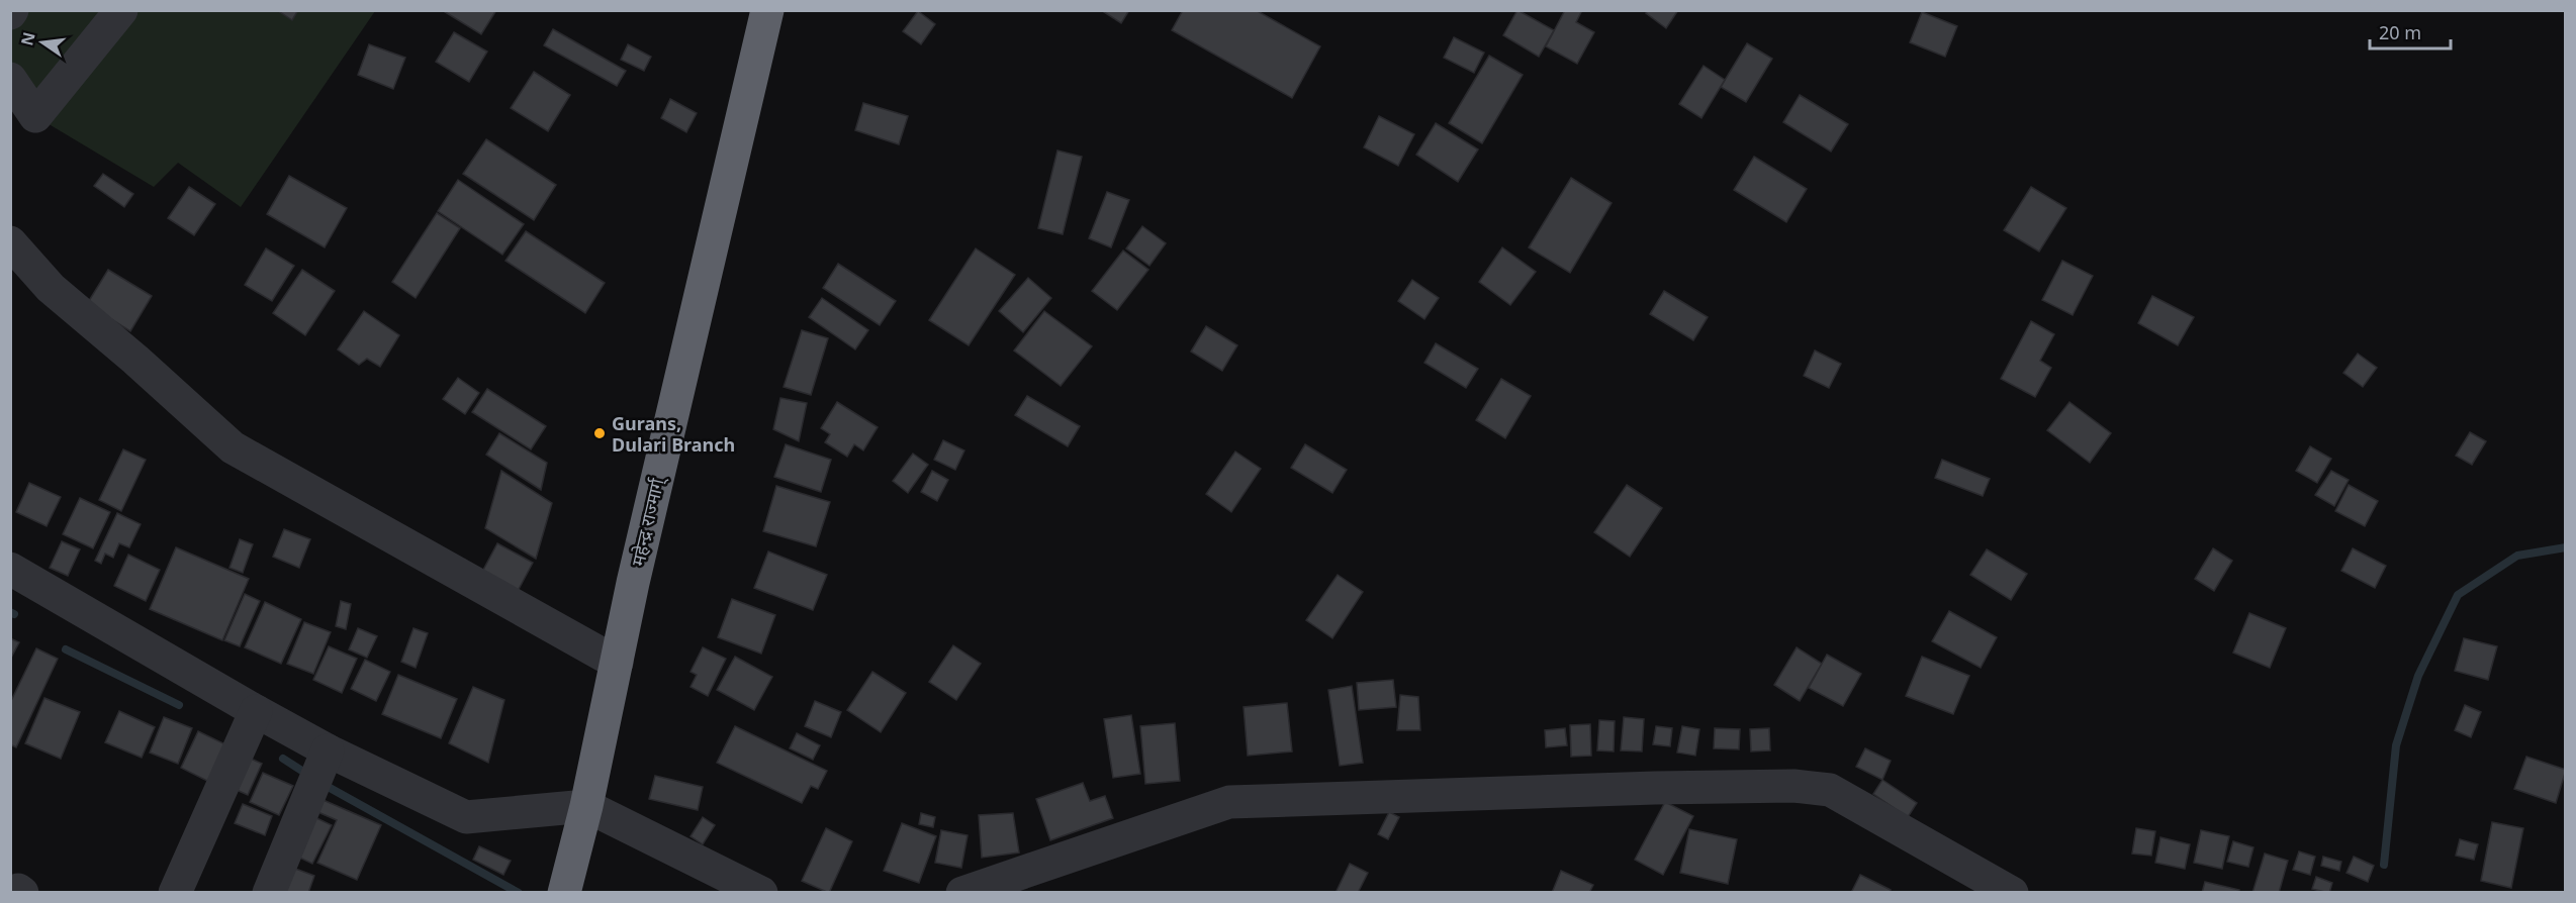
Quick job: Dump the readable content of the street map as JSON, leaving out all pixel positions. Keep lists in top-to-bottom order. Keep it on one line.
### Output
{"streets":{"highway":["महेन्द्र राज्मार्ग्"]},"places":["Gurans, Dulari Branch"],"scale_bar":"20 m","north":"left"}
